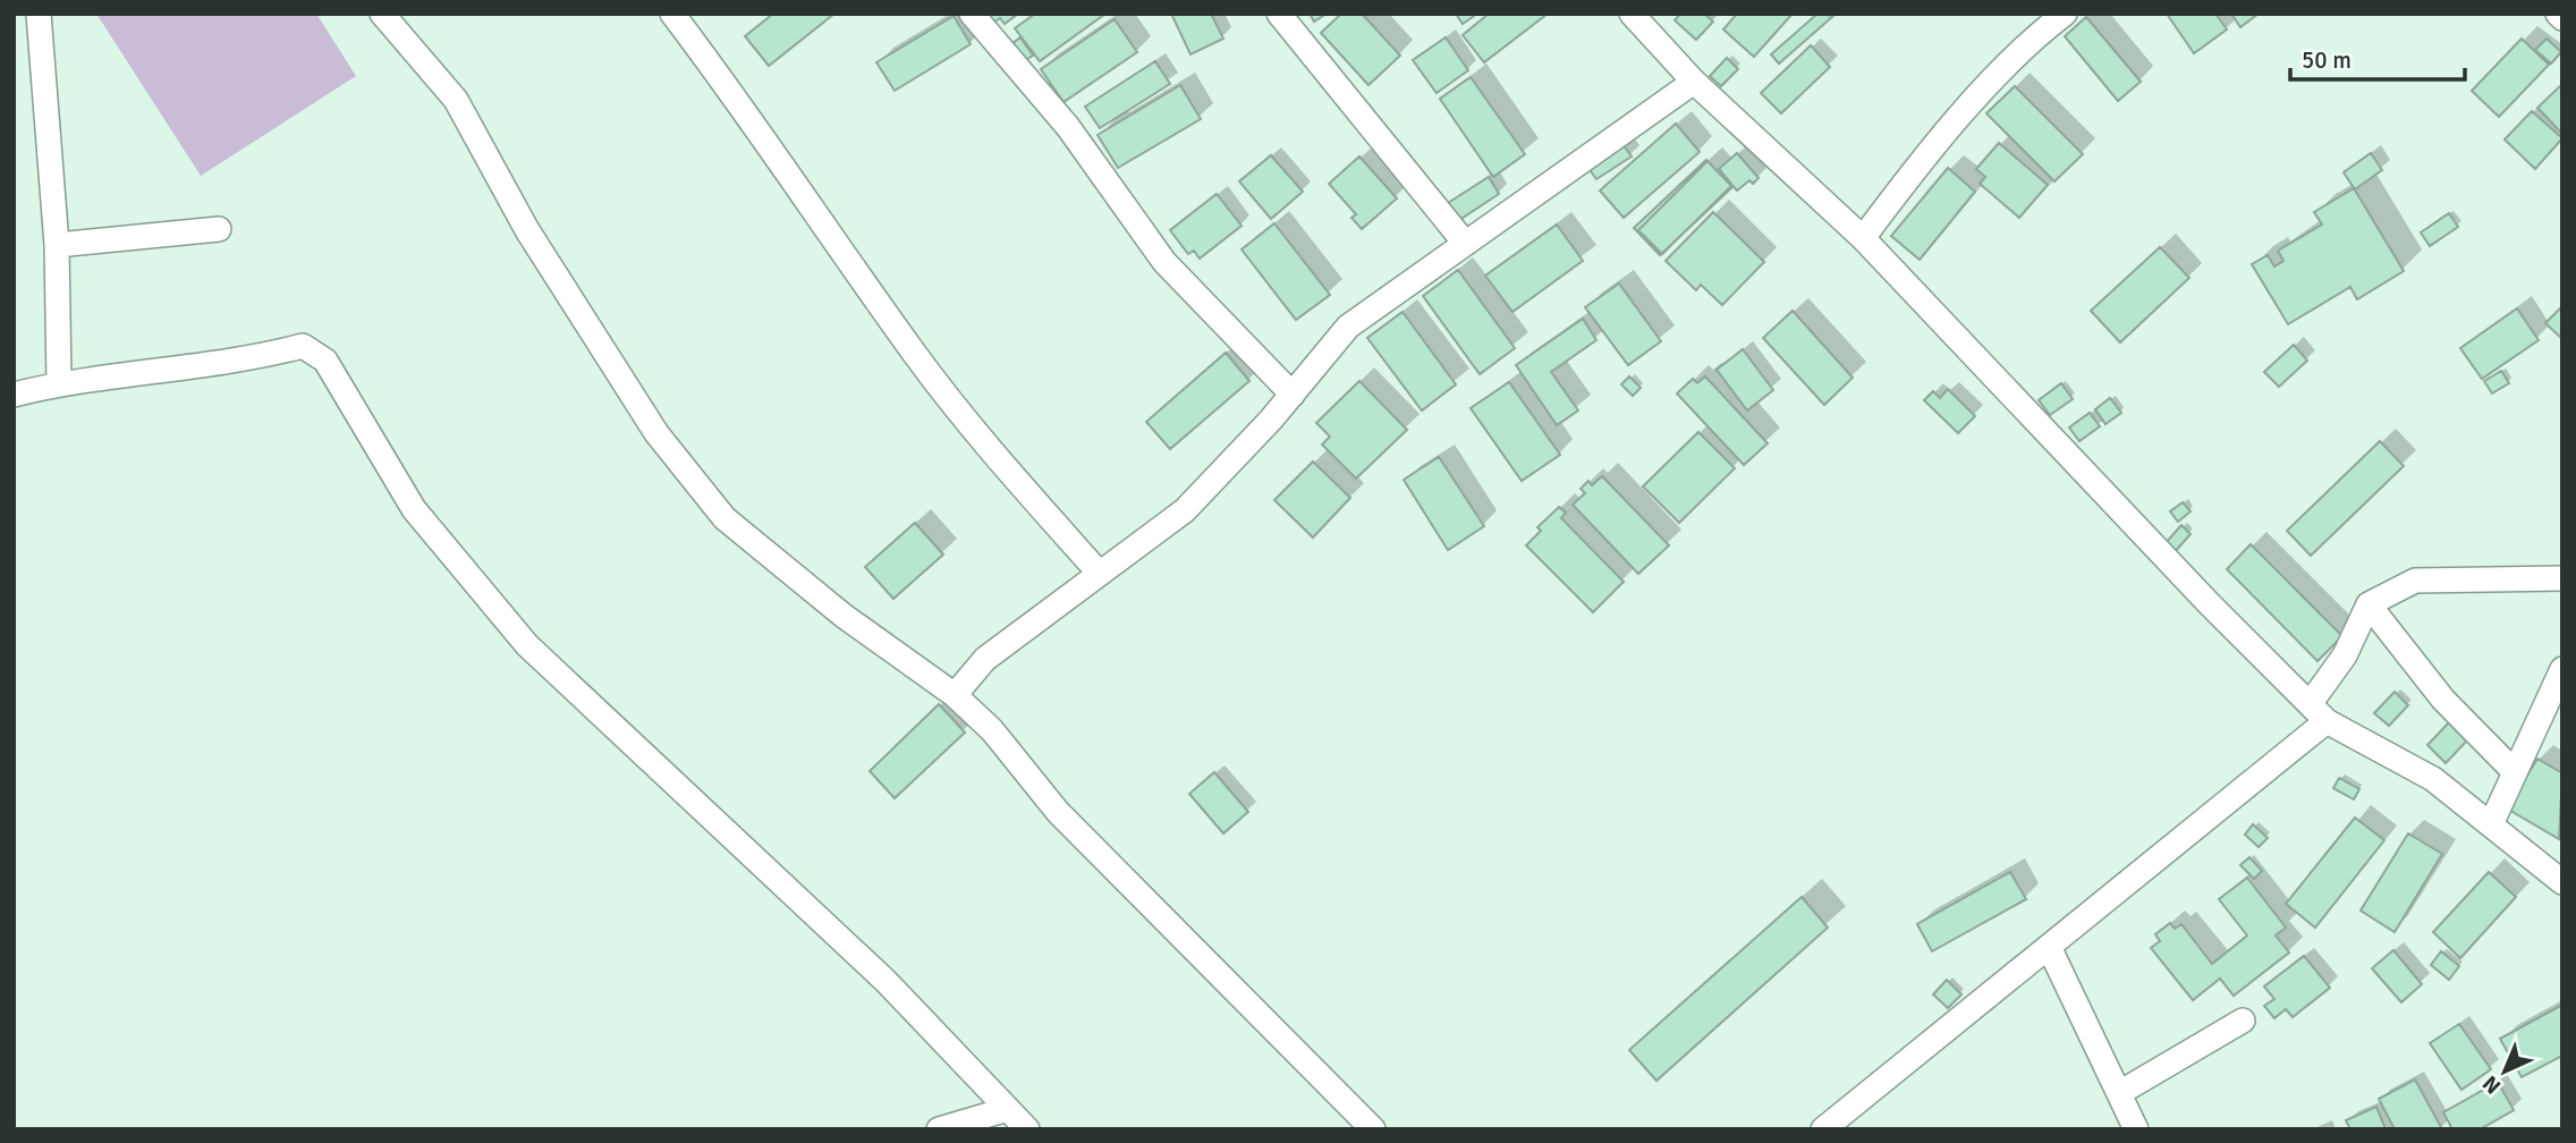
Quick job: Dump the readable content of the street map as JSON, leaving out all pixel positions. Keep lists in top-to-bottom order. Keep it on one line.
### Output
{"scale_bar":"50 m","north":"bottom left"}
